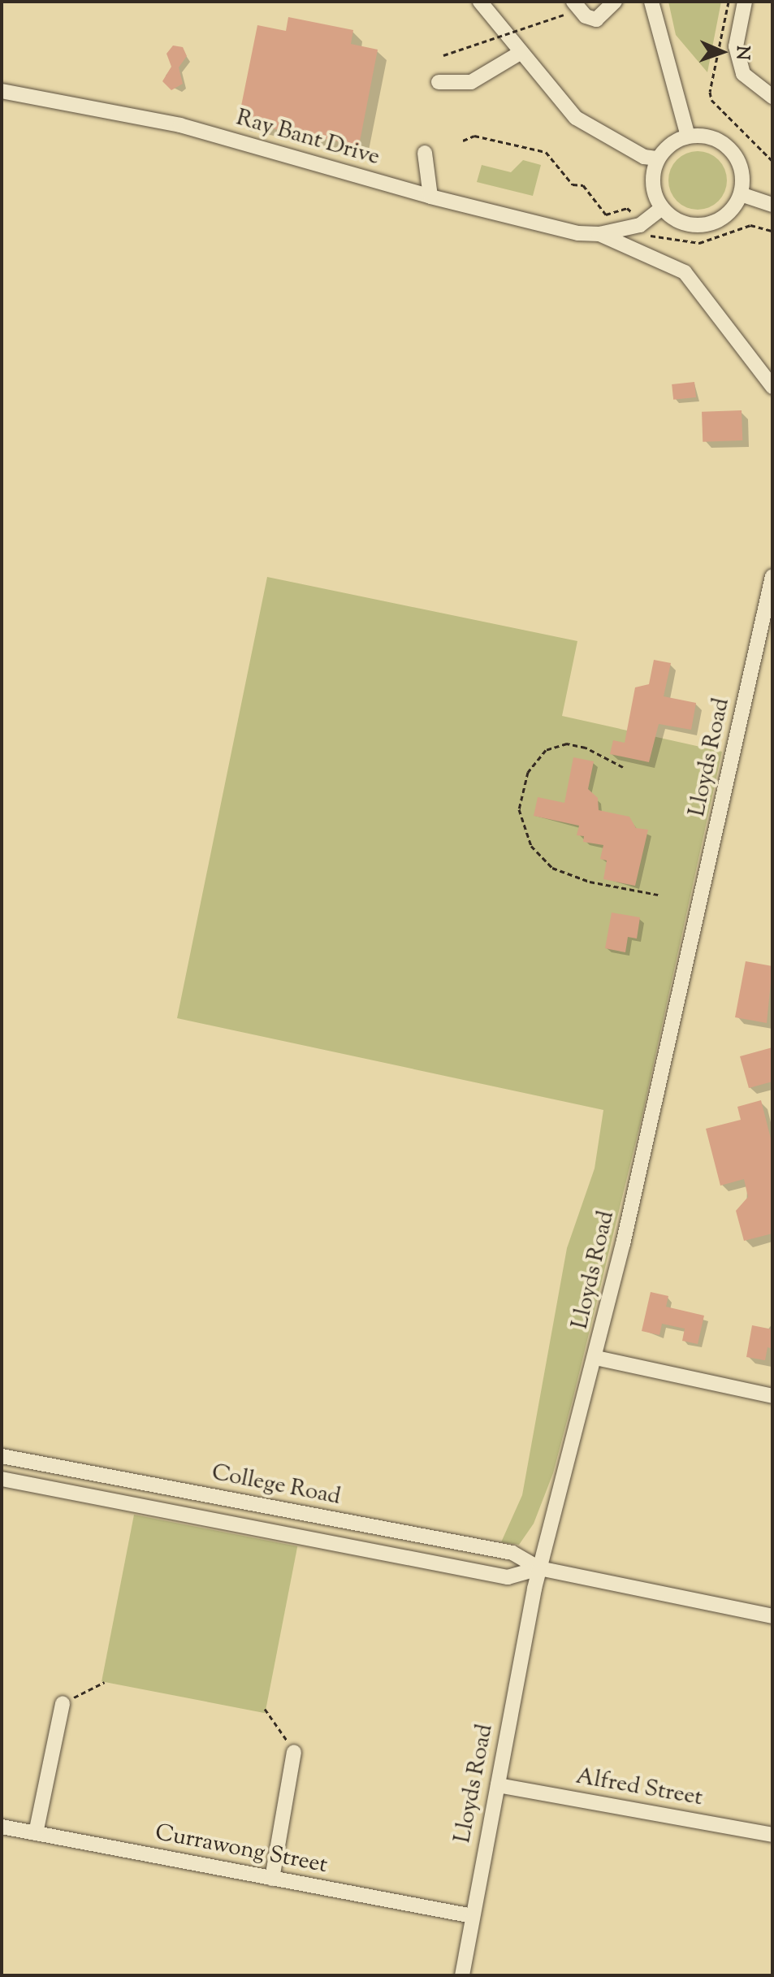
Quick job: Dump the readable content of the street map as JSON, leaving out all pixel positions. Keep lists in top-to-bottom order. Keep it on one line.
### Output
{"streets":{"street":["Ray Bant Drive","Lloyds Road","College Road","Alfred Street","Currawong Street"]},"crossings":[["Lloyds Road","College Road"],["Lloyds Road","Alfred Street"],["Lloyds Road","Currawong Street"]],"north":"right"}
